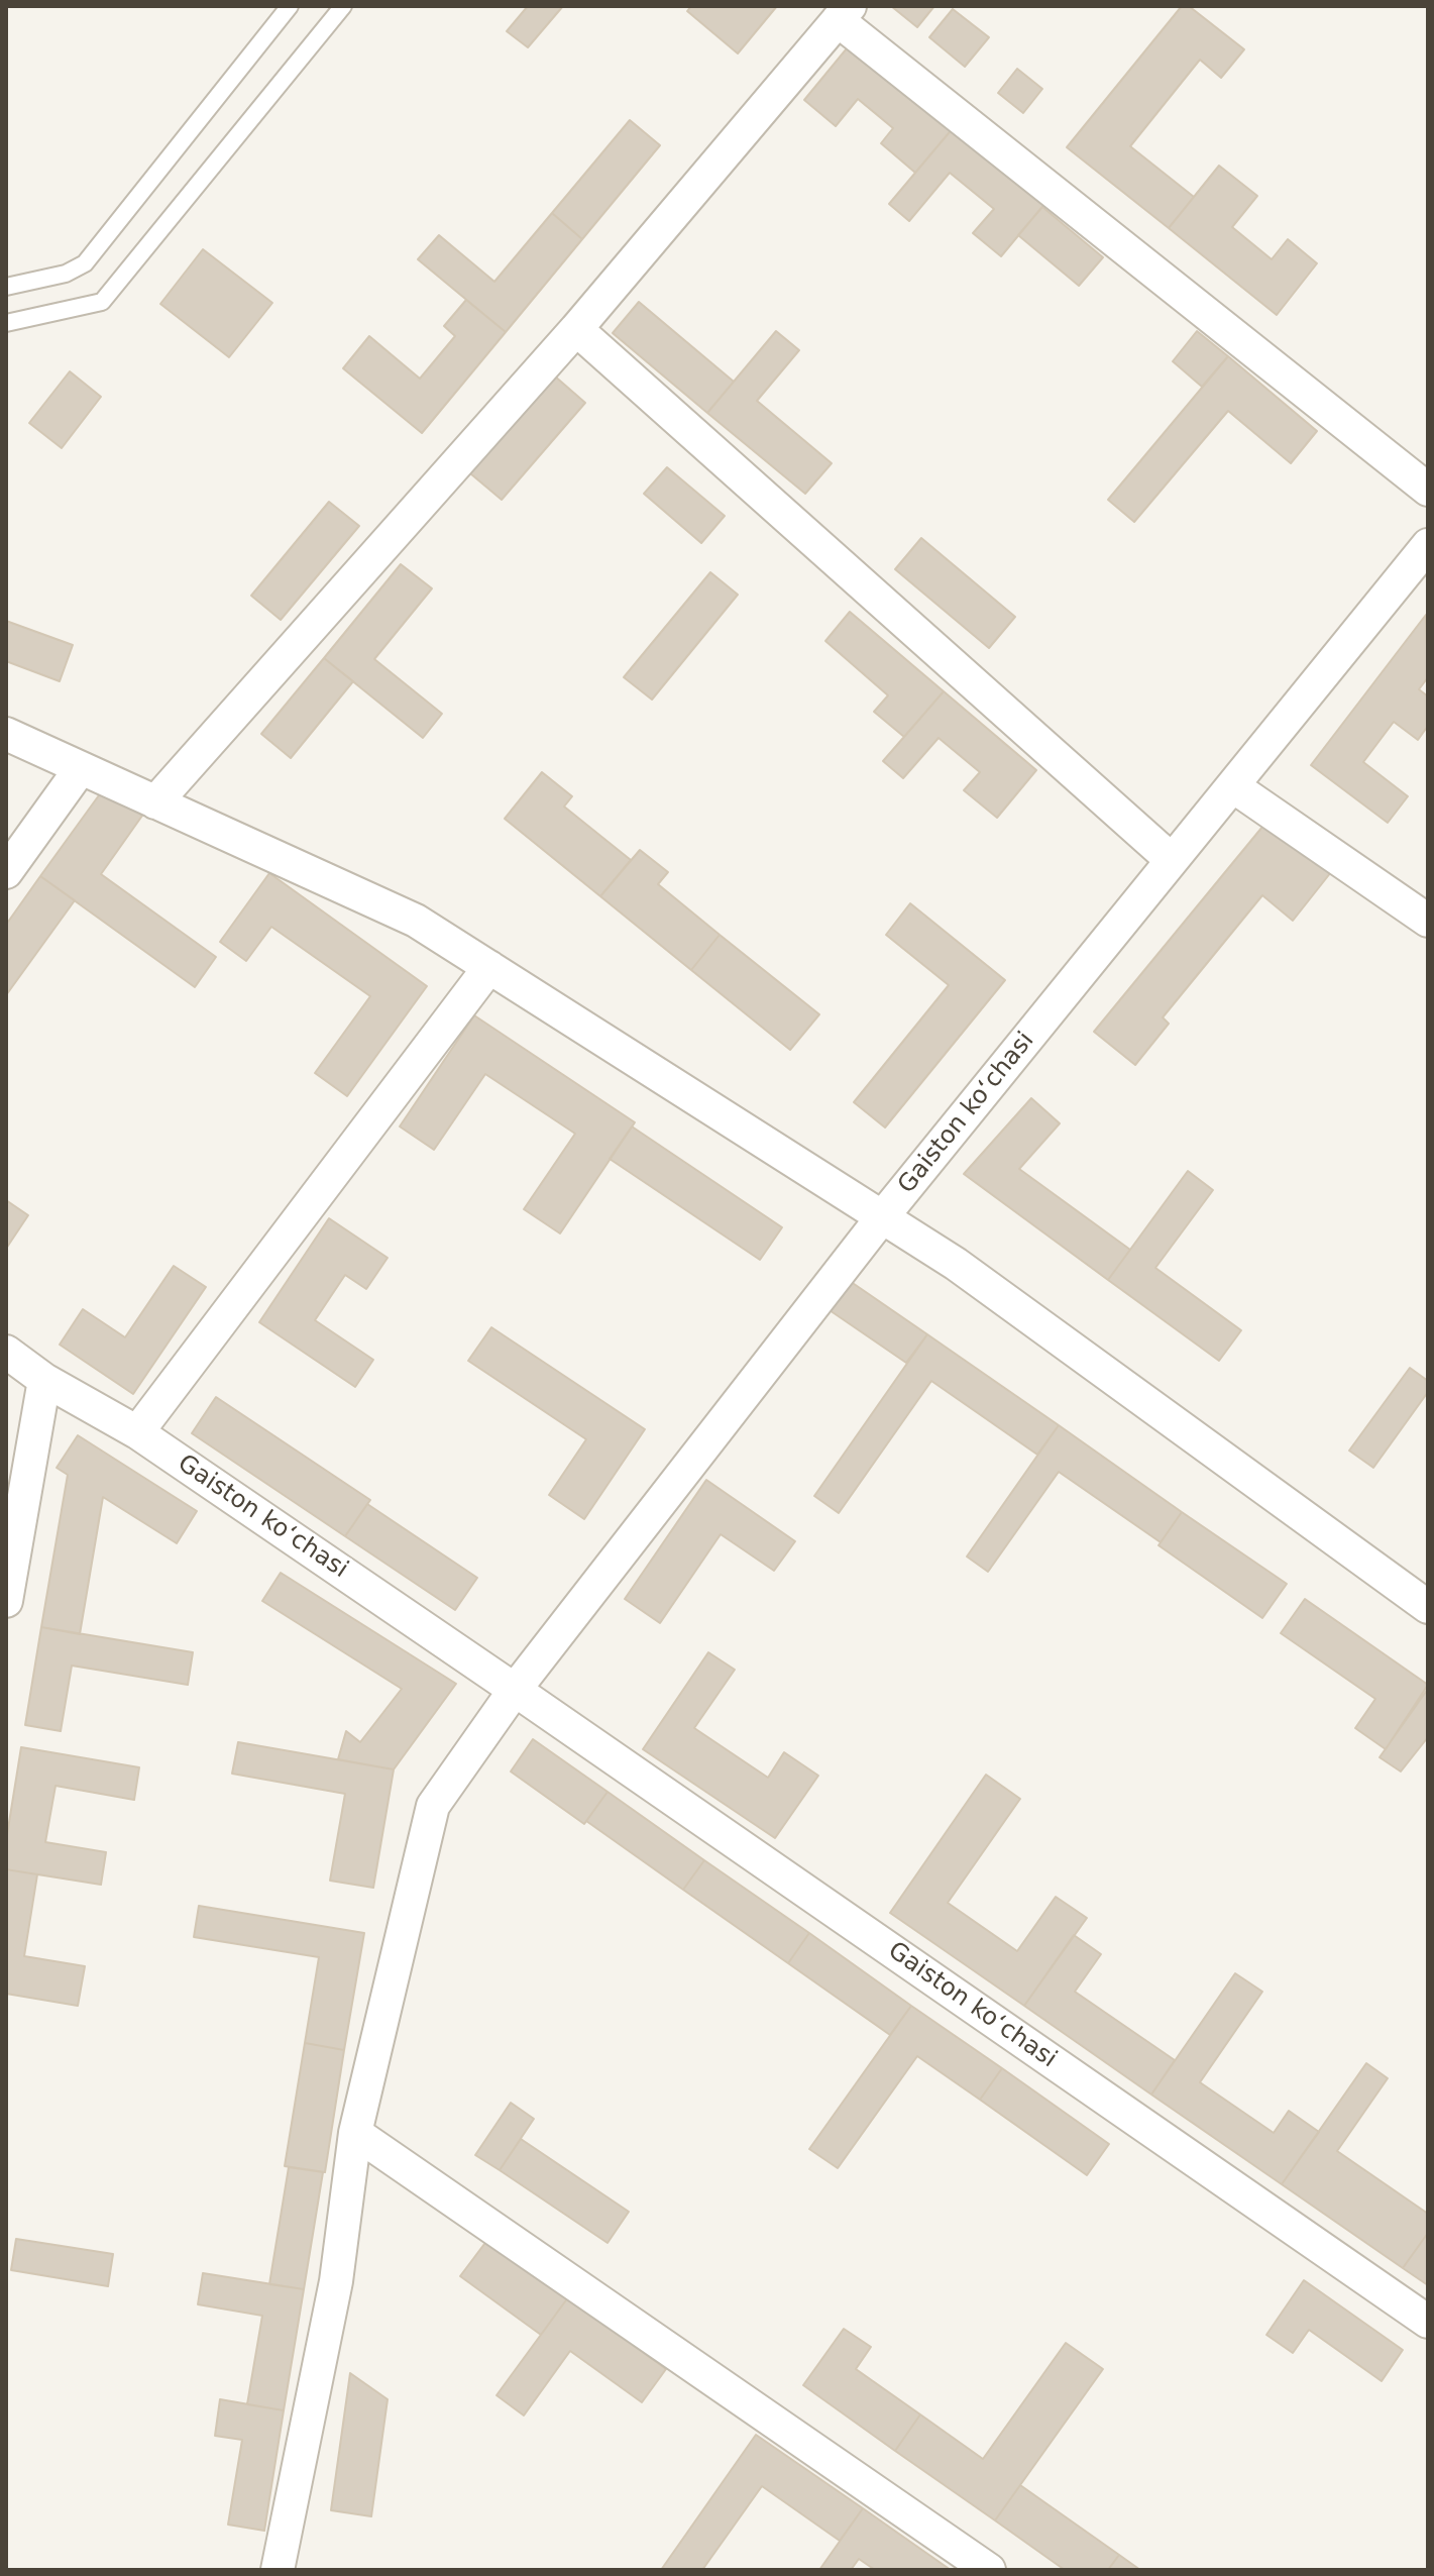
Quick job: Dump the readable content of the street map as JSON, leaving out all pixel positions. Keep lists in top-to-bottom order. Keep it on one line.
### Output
{"streets":{"street":["Gaiston koʻchasi"]}}
